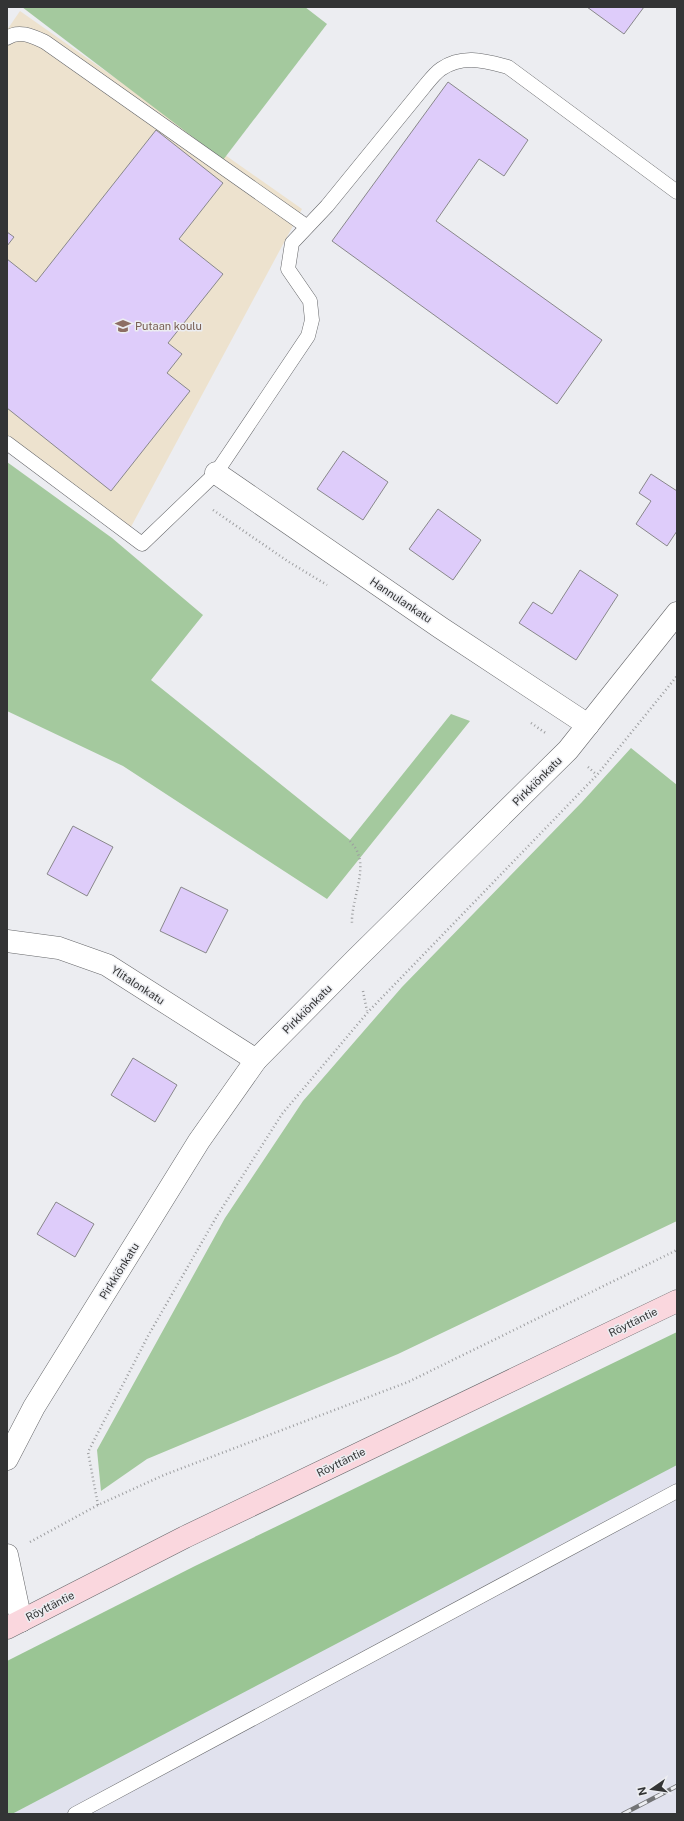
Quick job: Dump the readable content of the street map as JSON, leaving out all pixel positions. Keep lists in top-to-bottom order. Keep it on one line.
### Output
{"streets":{"street":["Hannulankatu","Pirkkiönkatu","Ylitalonkatu","Röyttäntie"]},"crossings":[["Hannulankatu","Pirkkiönkatu"],["Pirkkiönkatu","Ylitalonkatu"]],"places":{"school or university":["Putaan koulu"]},"north":"left"}
